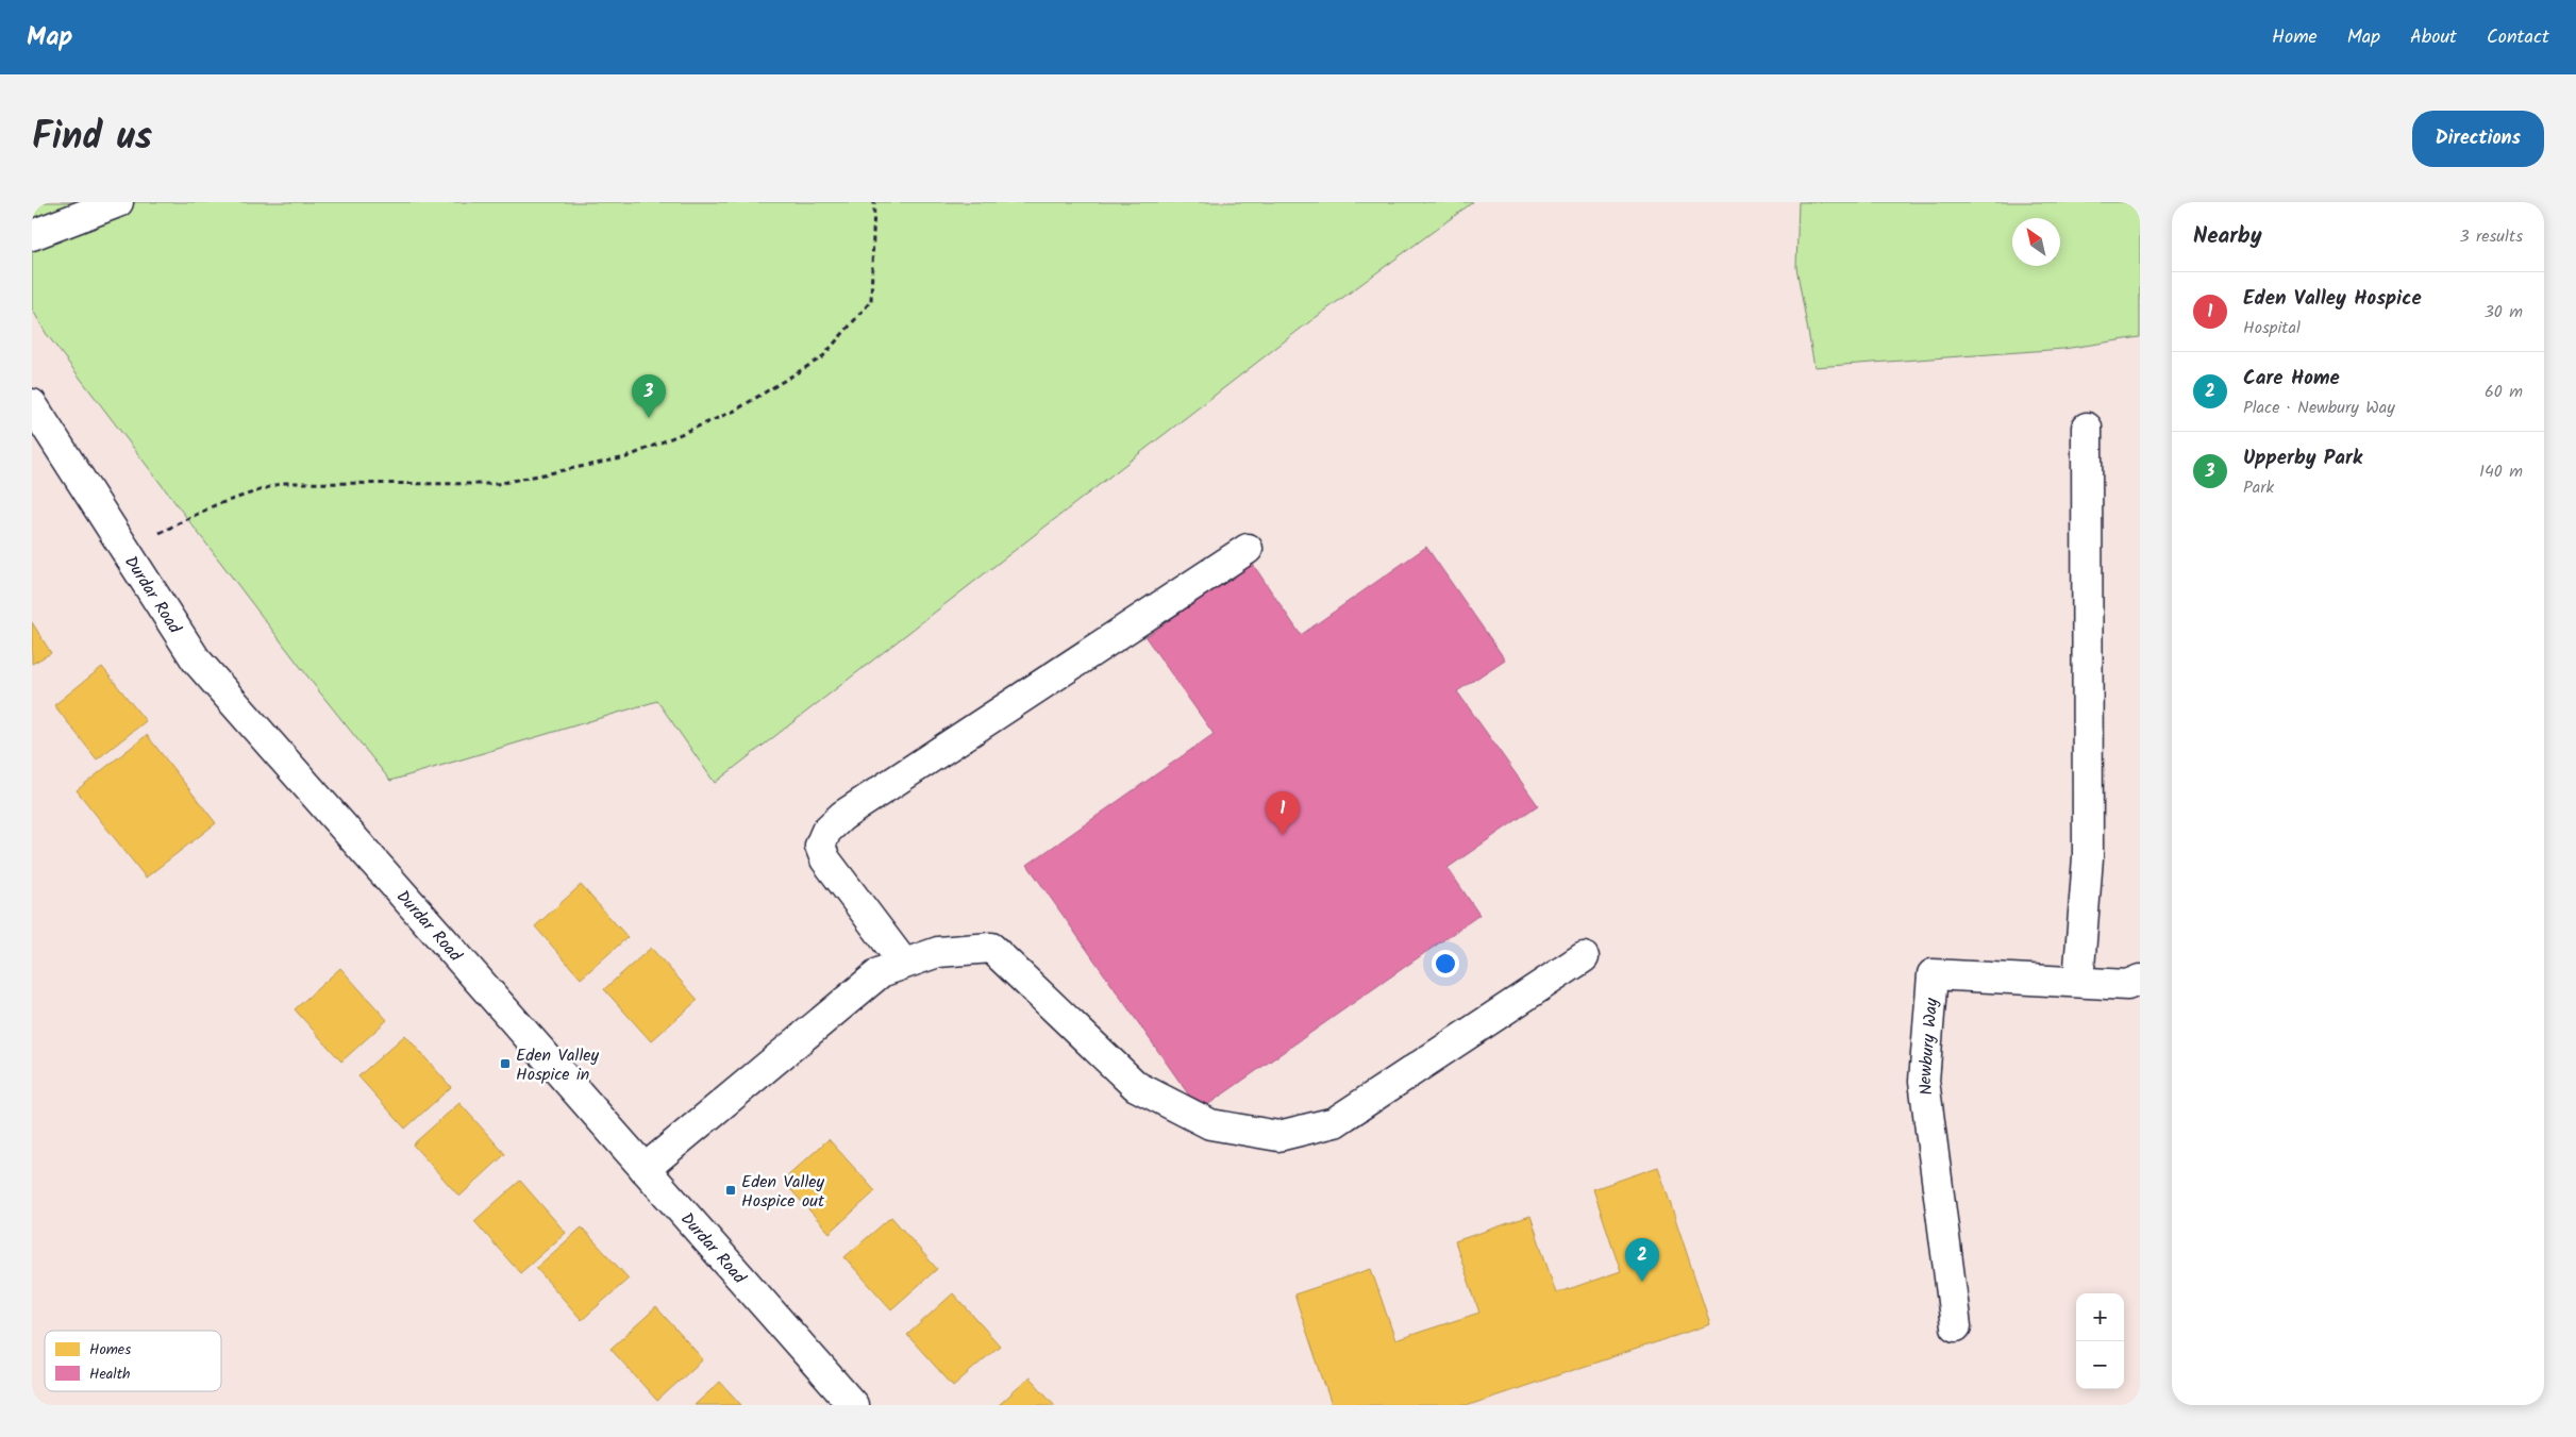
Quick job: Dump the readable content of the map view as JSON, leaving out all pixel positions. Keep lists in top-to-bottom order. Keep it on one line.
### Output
{"streets":{"street":["Durdar Road","Newbury Way"]},"places":{"transit":["Eden Valley Hospice in","Eden Valley Hospice out"]},"legend":["Homes","Health"],"north":"top left","page":{"header":"Map","nav":["Home","Map","About","Contact"],"title":"Find us","buttons":"Directions","heading":["Nearby","3 results"],"list":[{"mark":"1","name":"Eden Valley Hospice","note":"Hospital","value":"30 m"},{"mark":"2","name":"Care Home","note":"Place · Newbury Way","value":"60 m"},{"mark":"3","name":"Upperby Park","note":"Park","value":"140 m"}],"pins":["3","1","2"],"map_buttons":["+","−"]}}
